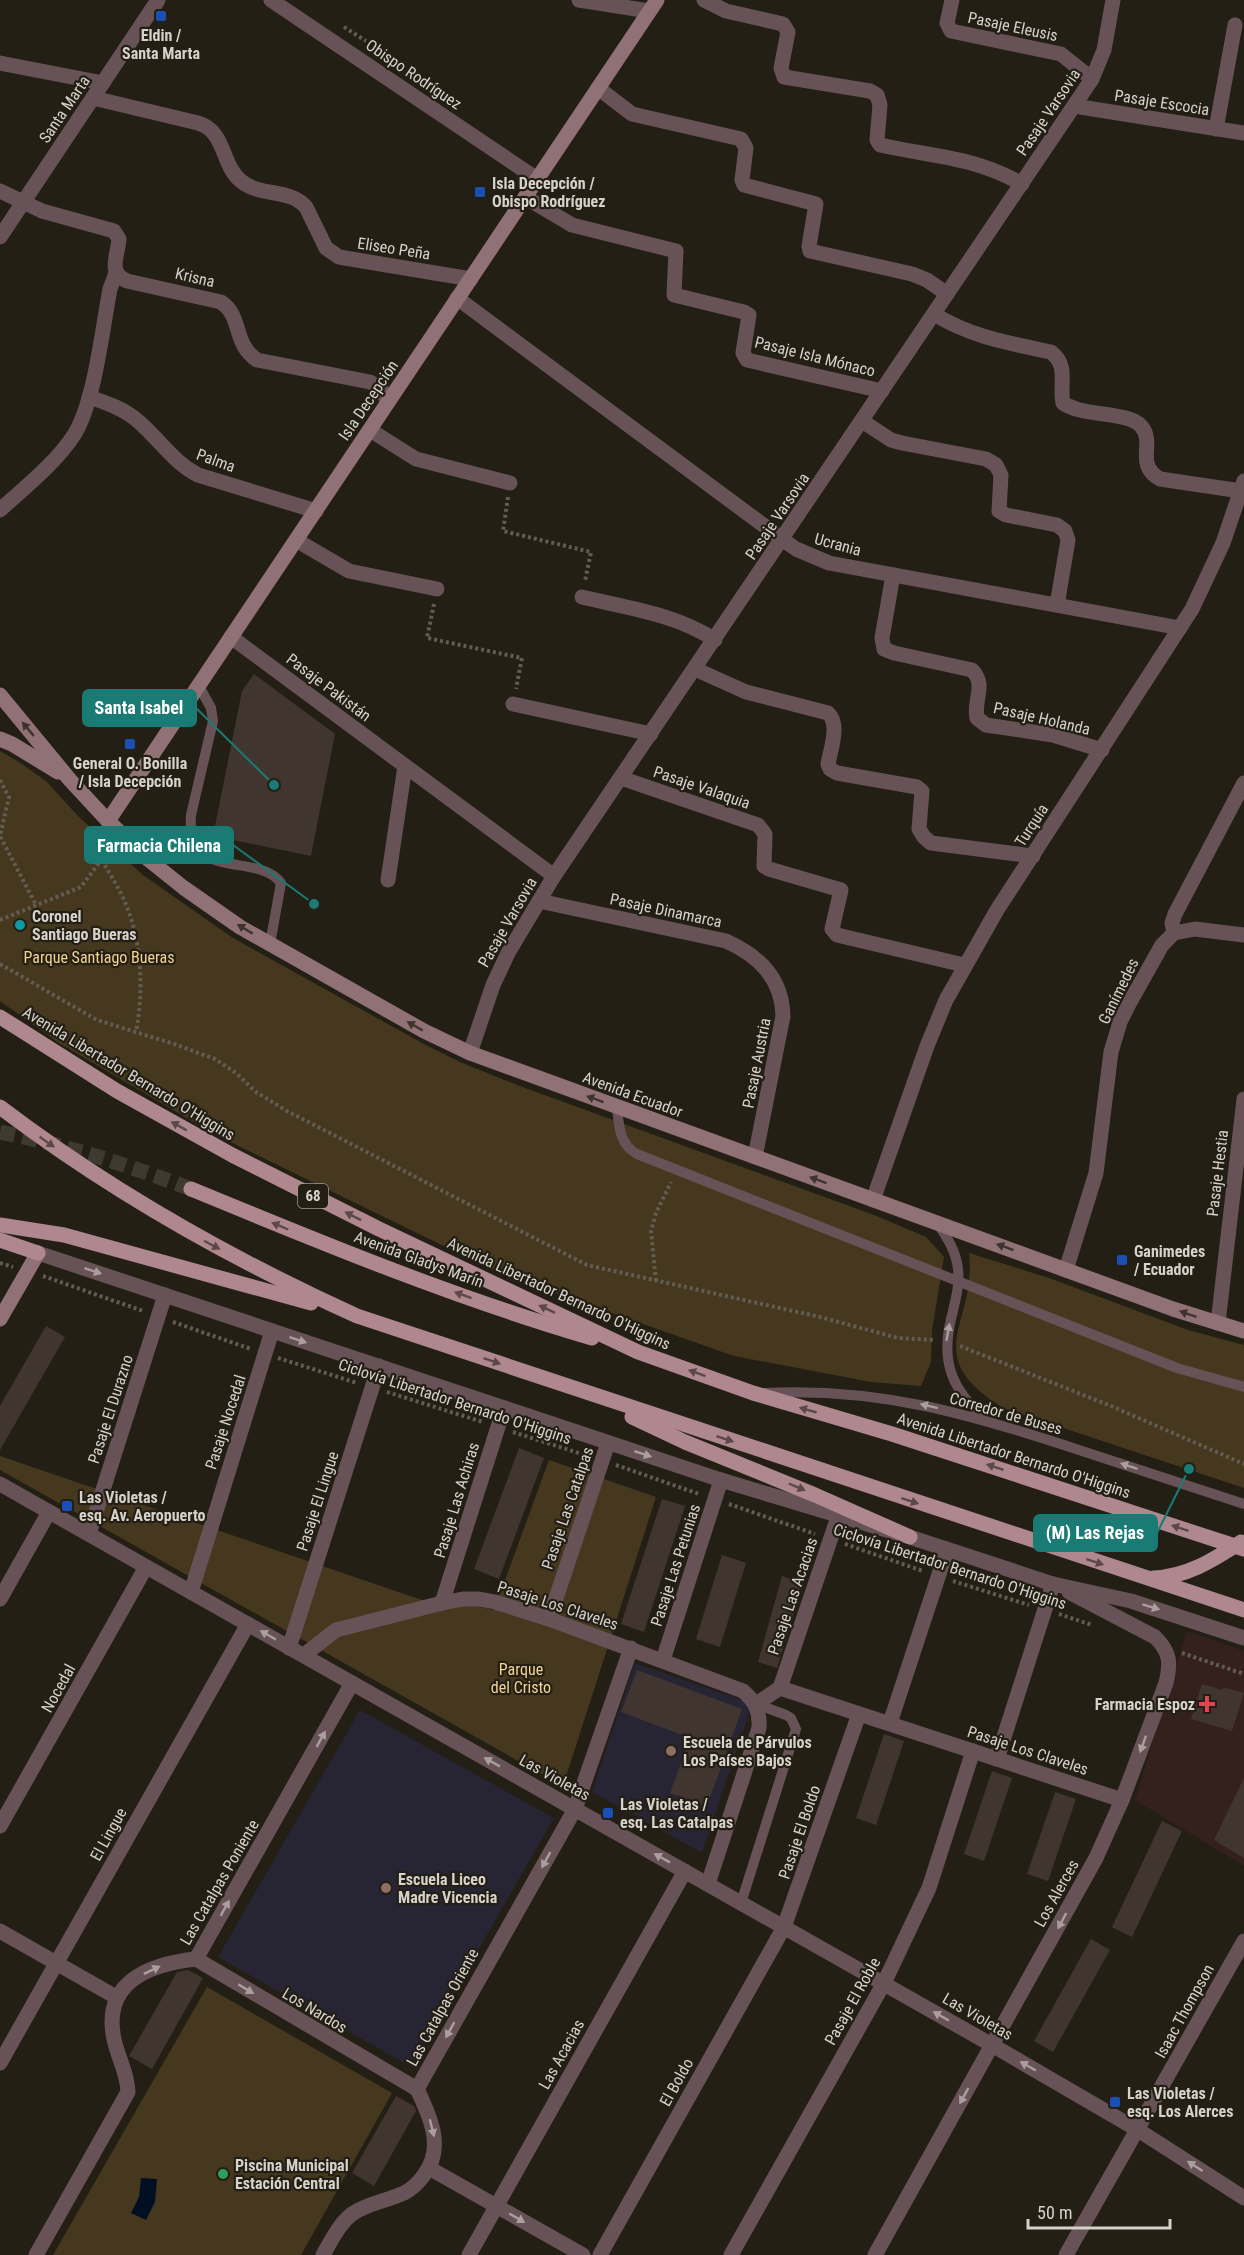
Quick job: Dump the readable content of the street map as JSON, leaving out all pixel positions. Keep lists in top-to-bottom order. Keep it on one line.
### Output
{"streets":{"main road":["Isla Decepción","Avenida Libertador Bernardo O'Higgins","Avenida Ecuador","68","Avenida Gladys Marín"],"street":["Pasaje Eleusis","Obispo Rodríguez","Pasaje Escocia","Santa Marta","Pasaje Varsovia","Eliseo Peña","Krisna","Pasaje Isla Mónaco","Palma","Ucrania","Pasaje Pakistán","Pasaje Holanda","Pasaje Valaquia","Turquía","Pasaje Dinamarca","Ganímedes","Pasaje Austria","Pasaje Hestia","Pasaje El Durazno","Pasaje Nocedal","Pasaje Las Achiras","Pasaje El Lingue","Pasaje Las Catalpas","Pasaje Las Petunias","Pasaje Las Acacias","Pasaje Los Claveles","Nocedal","Las Violetas","Pasaje El Boldo","El Lingue","Las Catalpas Poniente","Los Alerces","Pasaje El Roble","Las Catalpas Oriente","Los Nardos","Isaac Thompson","Las Acacias","El Boldo"],"lane":["Corredor de Buses"],"path":["Ciclovía Libertador Bernardo O'Higgins"]},"crossings":[["Pasaje Eleusis","Pasaje Varsovia"],["Obispo Rodríguez","Isla Decepción"],["Pasaje Escocia","Pasaje Varsovia"],["Santa Marta","Eliseo Peña"],["Pasaje Varsovia","Pasaje Isla Mónaco"],["Pasaje Varsovia","Ucrania"],["Pasaje Varsovia","Pasaje Pakistán"],["Pasaje Varsovia","Pasaje Valaquia"],["Pasaje Varsovia","Pasaje Dinamarca"],["Pasaje Varsovia","Avenida Ecuador"],["Eliseo Peña","Isla Decepción"],["Krisna","Isla Decepción"],["Pasaje Isla Mónaco","Isla Decepción"],["Isla Decepción","Palma"],["Isla Decepción","Ucrania"],["Isla Decepción","Pasaje Pakistán"],["Isla Decepción","Avenida Ecuador"],["Ucrania","Pasaje Holanda"],["Ucrania","Turquía"],["Pasaje Holanda","Turquía"],["Pasaje Valaquia","Turquía"],["Turquía","Avenida Ecuador"],["Pasaje Dinamarca","Pasaje Austria"],["Ganímedes","Avenida Ecuador"],["Pasaje Austria","Avenida Ecuador"],["Avenida Libertador Bernardo O'Higgins","Avenida Gladys Marín"],["Avenida Libertador Bernardo O'Higgins","Corredor de Buses"],["Avenida Ecuador","Pasaje Hestia"],["Ciclovía Libertador Bernardo O'Higgins","Pasaje El Durazno"],["Ciclovía Libertador Bernardo O'Higgins","Pasaje Nocedal"],["Ciclovía Libertador Bernardo O'Higgins","Pasaje Las Achiras"],["Ciclovía Libertador Bernardo O'Higgins","Pasaje El Lingue"],["Ciclovía Libertador Bernardo O'Higgins","Pasaje Las Catalpas"],["Ciclovía Libertador Bernardo O'Higgins","Pasaje Las Petunias"],["Ciclovía Libertador Bernardo O'Higgins","Pasaje Las Acacias"],["Pasaje El Durazno","Las Violetas"],["Pasaje Nocedal","Las Violetas"],["Pasaje Las Achiras","Pasaje Los Claveles"],["Pasaje El Lingue","Las Violetas"],["Pasaje Las Catalpas","Pasaje Los Claveles"],["Pasaje Las Petunias","Pasaje Los Claveles"],["Pasaje Las Acacias","Pasaje Los Claveles"],["Pasaje Los Claveles","Las Violetas"],["Pasaje Los Claveles","Pasaje El Boldo"],["Pasaje Los Claveles","Los Alerces"],["Pasaje Los Claveles","Pasaje El Roble"],["Nocedal","Las Violetas"],["Las Violetas","Pasaje El Boldo"],["Las Violetas","El Lingue"],["Las Violetas","Las Catalpas Poniente"],["Las Violetas","Los Alerces"],["Las Violetas","Pasaje El Roble"],["Las Violetas","Las Catalpas Oriente"],["Las Violetas","Isaac Thompson"],["Las Violetas","Las Acacias"],["Las Violetas","El Boldo"],["Pasaje El Boldo","El Boldo"],["Las Catalpas Poniente","Los Nardos"],["Las Catalpas Oriente","Los Nardos"]],"one_way":["Avenida Ecuador","Corredor de Buses","Las Violetas","Las Catalpas Poniente","Los Alerces","Las Catalpas Oriente","Los Nardos"],"parks":["Parque Santiago Bueras","Parque del Cristo"],"places":{"transit":["Eldin / Santa Marta","Isla Decepción / Obispo Rodríguez","General O. Bonilla / Isla Decepción","Ganimedes / Ecuador","Las Violetas / esq. Av. Aeropuerto","Las Violetas / esq. Las Catalpas","Las Violetas / esq. Los Alerces"],"other":["Santa Isabel","Farmacia Chilena","Coronel Santiago Bueras","(M) Las Rejas","Escuela de Párvulos Los Países Bajos","Escuela Liceo Madre Vicencia","Piscina Municipal Estación Central"],"health":["Farmacia Espoz"]},"scale_bar":"50 m"}
